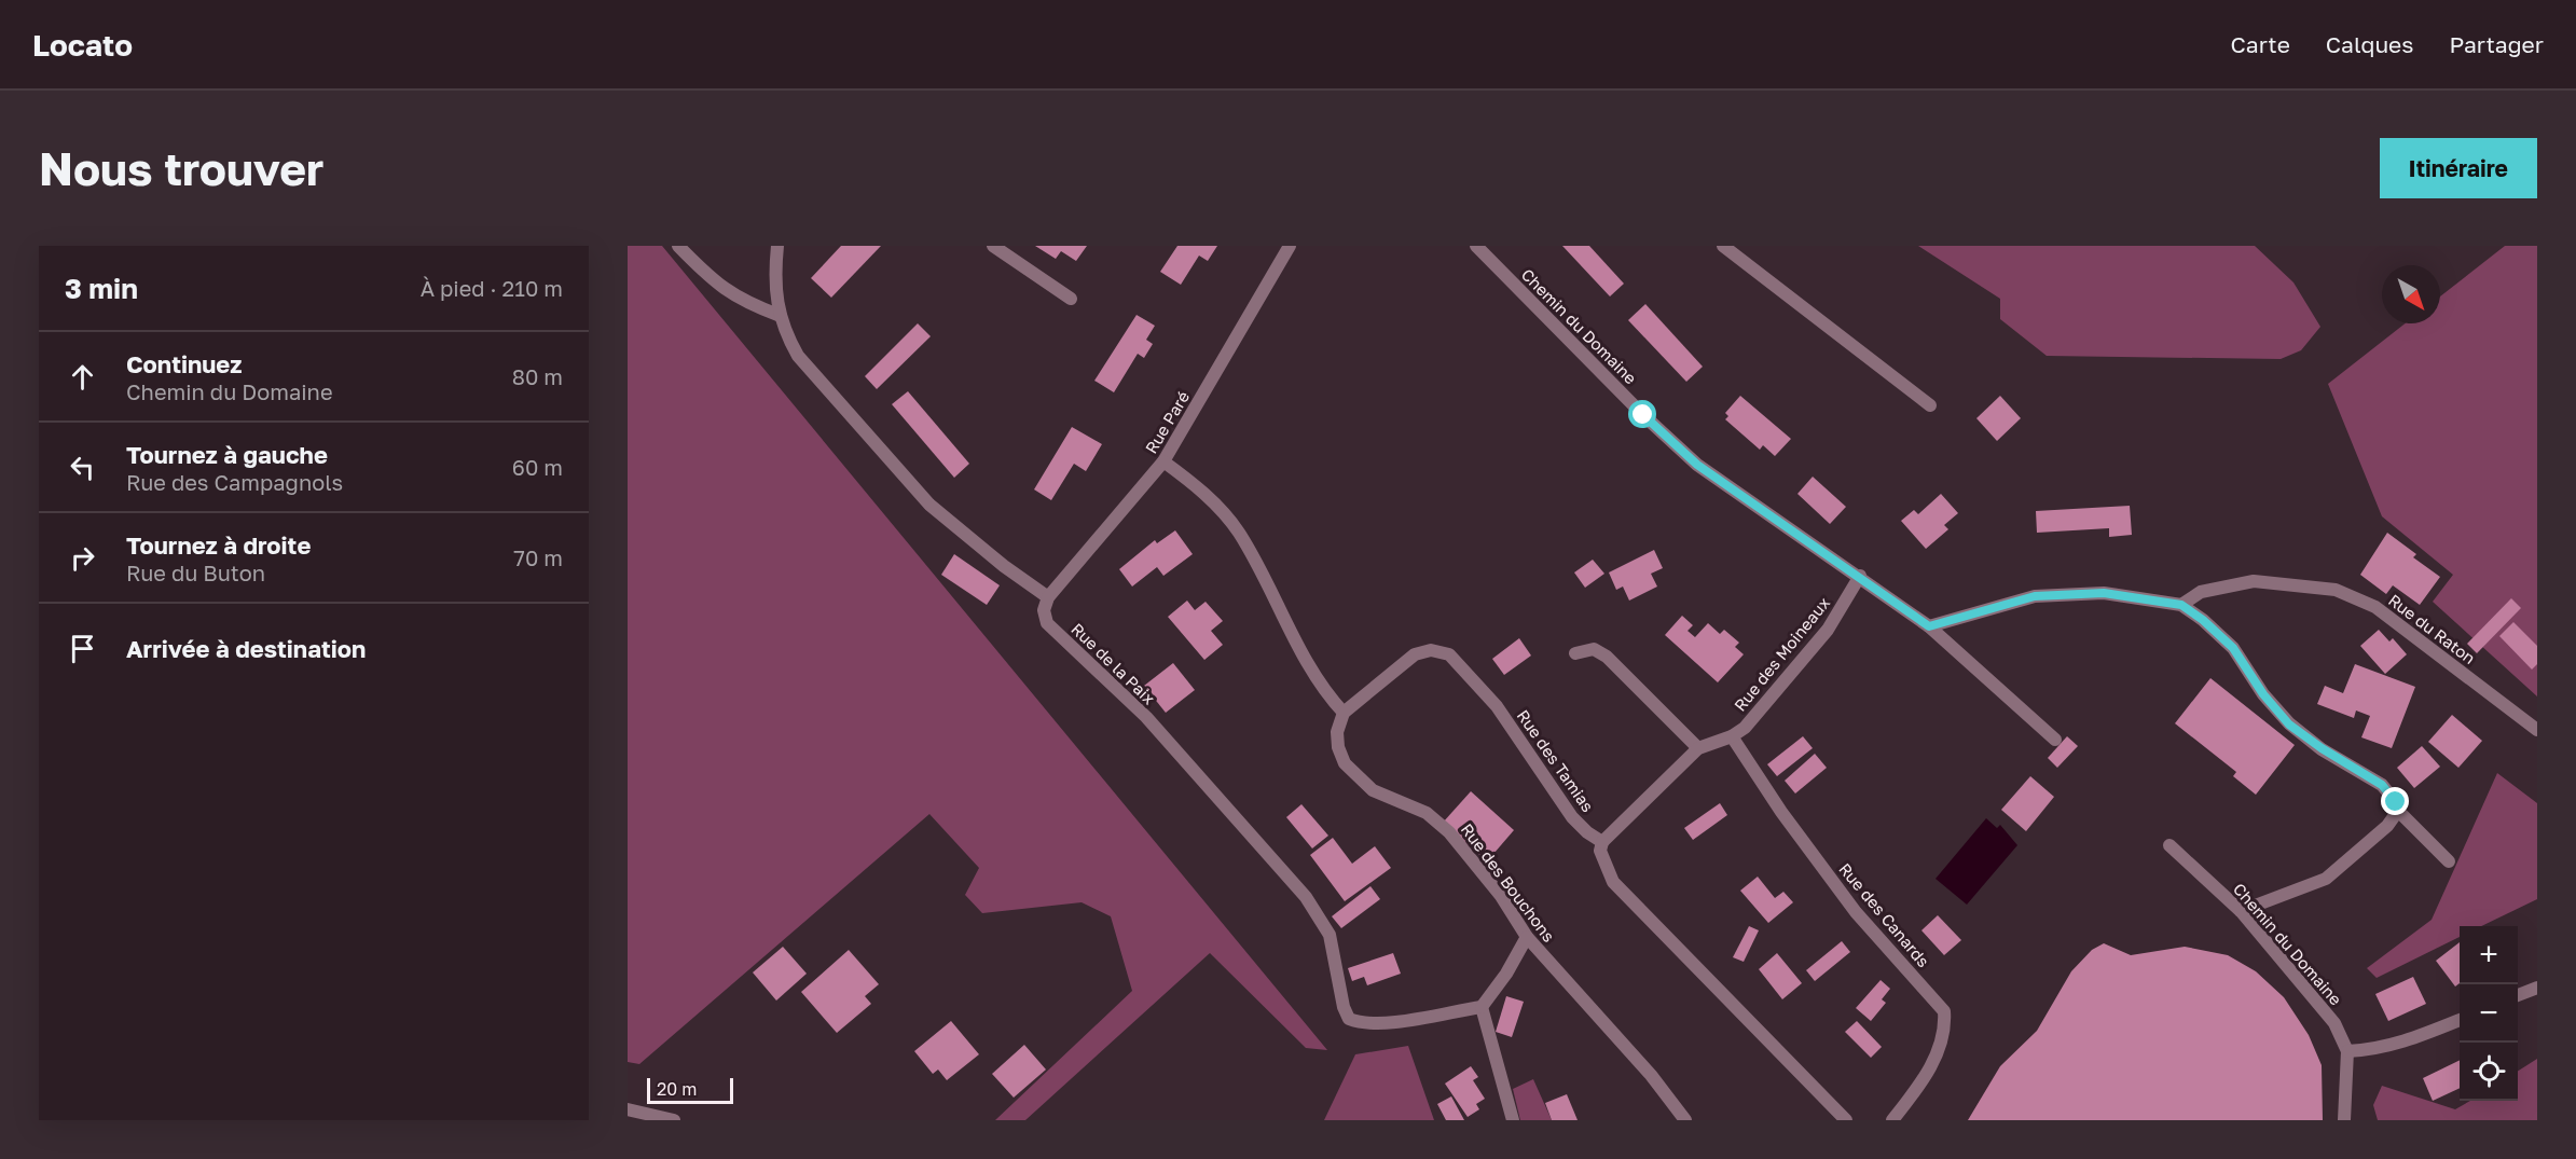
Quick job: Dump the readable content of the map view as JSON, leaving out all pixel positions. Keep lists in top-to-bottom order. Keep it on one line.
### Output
{"streets":{"street":["Chemin du Domaine","Rue Paré","Rue du Raton","Rue des Moineaux","Rue de la Paix","Rue des Tamias","Rue des Bouchons","Rue des Canards"]},"crossings":[["Chemin du Domaine","Rue des Moineaux"],["Rue Paré","Rue de la Paix"],["Rue des Moineaux","Rue des Tamias"],["Rue des Moineaux","Rue des Canards"],["Rue des Tamias","Rue des Bouchons"]],"scale_bar":"20 m","north":"bottom right","page":{"header":"Locato","nav":["Carte","Calques","Partager"],"buttons":"Itinéraire","title":"Nous trouver","heading":["3 min","À pied · 210 m"],"list":[["Continuez","Chemin du Domaine","80 m"],["Tournez à gauche","Rue des Campagnols","60 m"],["Tournez à droite","Rue du Buton","70 m"],"Arrivée à destination"],"map_buttons":["+","−"],"scale":"20 m"}}
